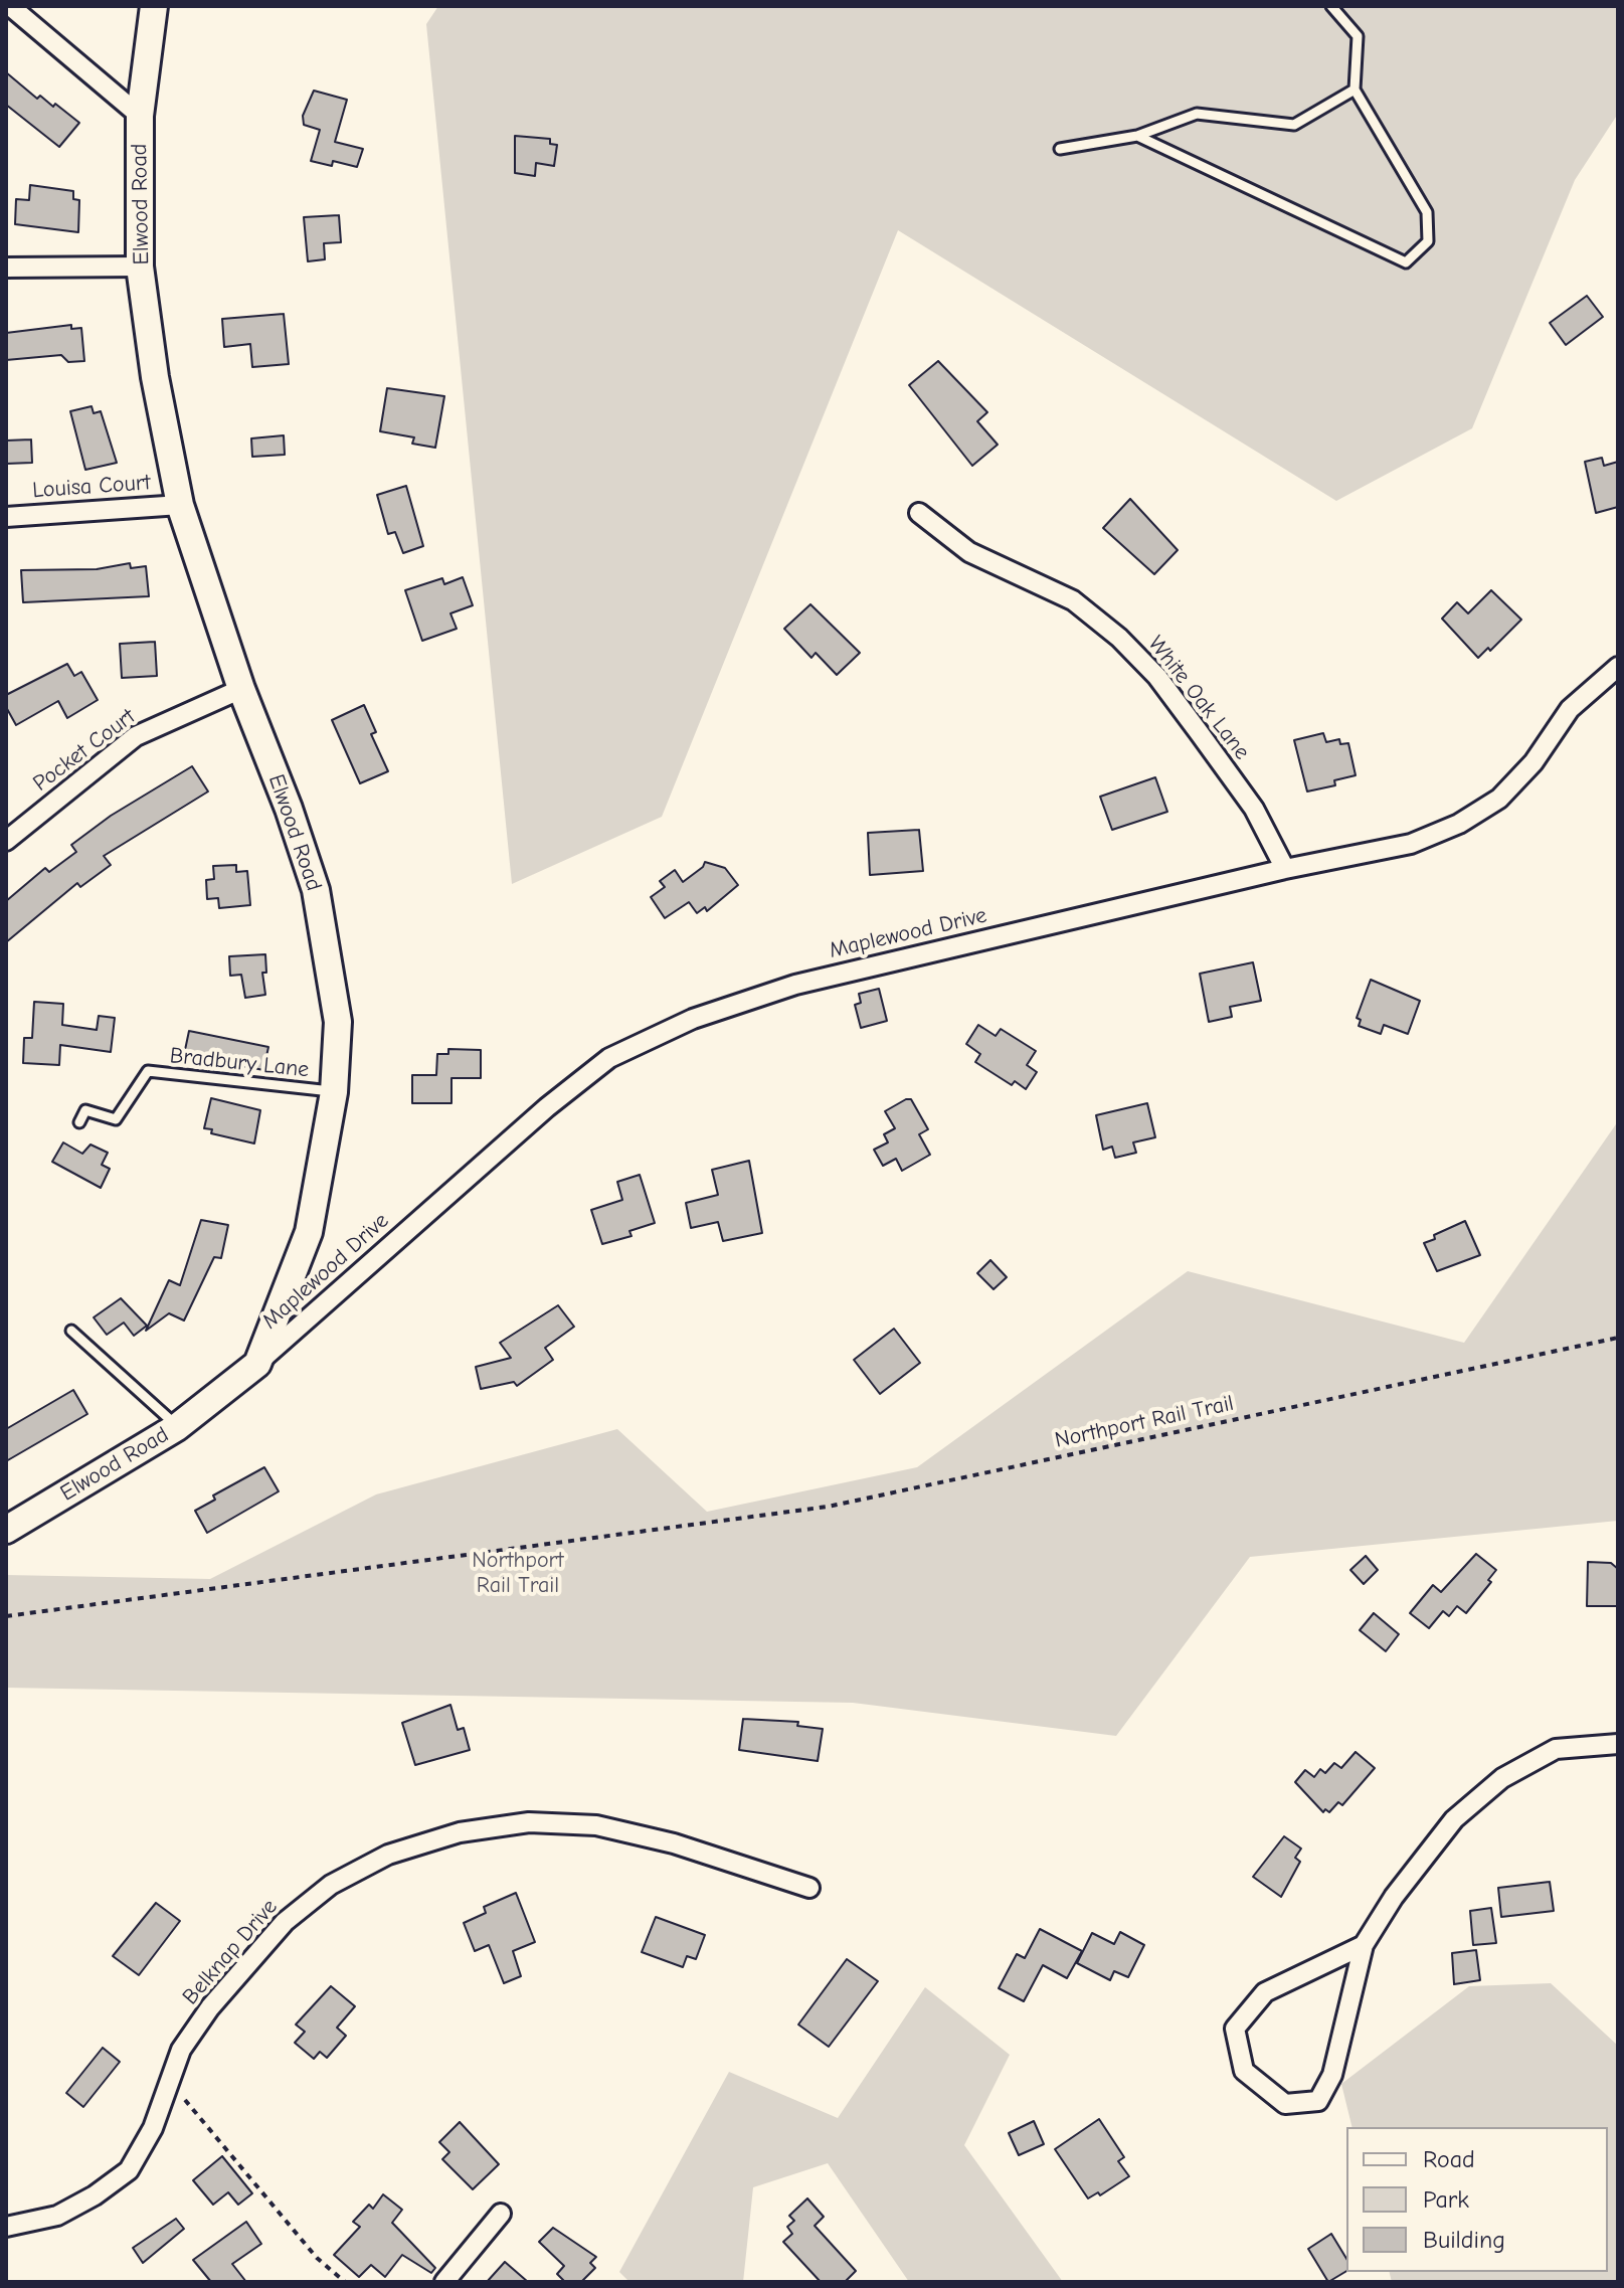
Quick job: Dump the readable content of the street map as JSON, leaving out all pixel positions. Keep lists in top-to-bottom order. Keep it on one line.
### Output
{"streets":{"main road":["Elwood Road"],"street":["Louisa Court","White Oak Lane","Pocket Court","Maplewood Drive","Belknap Drive"],"lane":["Bradbury Lane"],"path":["Northport Rail Trail"]},"crossings":[["Elwood Road","Louisa Court"],["Elwood Road","Pocket Court"],["Elwood Road","Maplewood Drive"],["Elwood Road","Bradbury Lane"],["White Oak Lane","Maplewood Drive"]],"parks":["Northport Rail Trail"],"legend":["Road","Park","Building"]}
